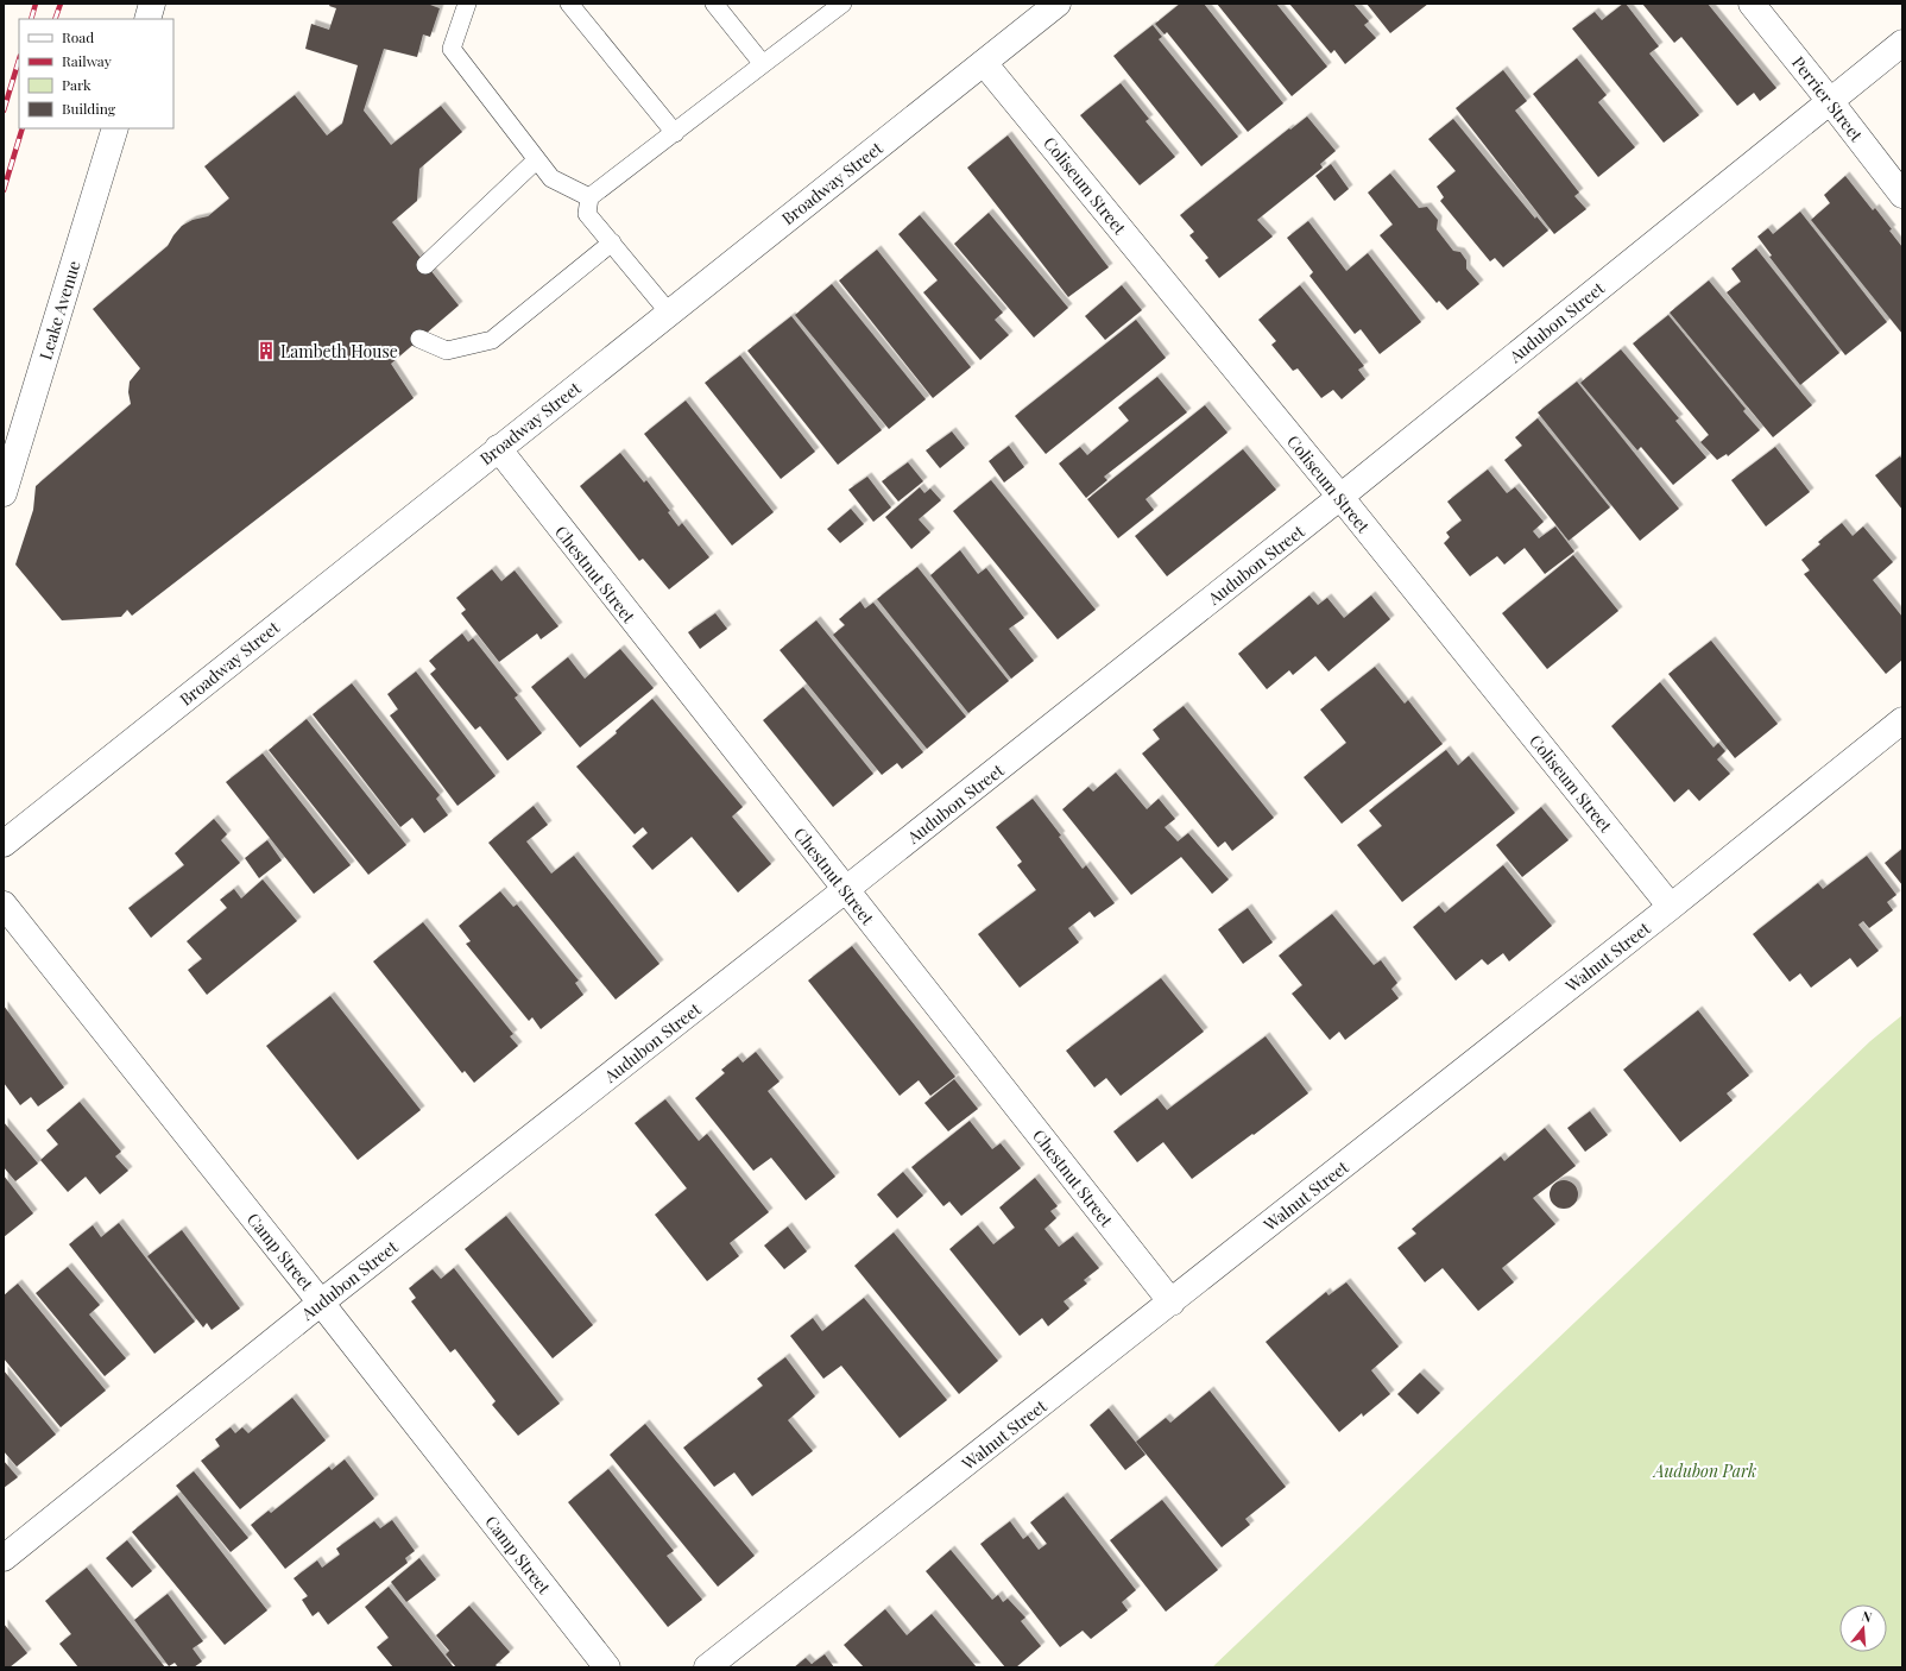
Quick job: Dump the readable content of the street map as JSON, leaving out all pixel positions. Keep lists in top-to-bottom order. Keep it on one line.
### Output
{"streets":{"street":["Perrier Street","Broadway Street","Coliseum Street","Leake Avenue","Audubon Street","Chestnut Street","Walnut Street","Camp Street"]},"crossings":[["Perrier Street","Audubon Street"],["Broadway Street","Coliseum Street"],["Broadway Street","Chestnut Street"],["Coliseum Street","Audubon Street"],["Coliseum Street","Walnut Street"],["Audubon Street","Chestnut Street"],["Audubon Street","Camp Street"],["Chestnut Street","Walnut Street"]],"parks":["Audubon Park"],"places":{"building":["Lambeth House"]},"legend":["Road","Railway","Park","Building"],"north":"top"}
